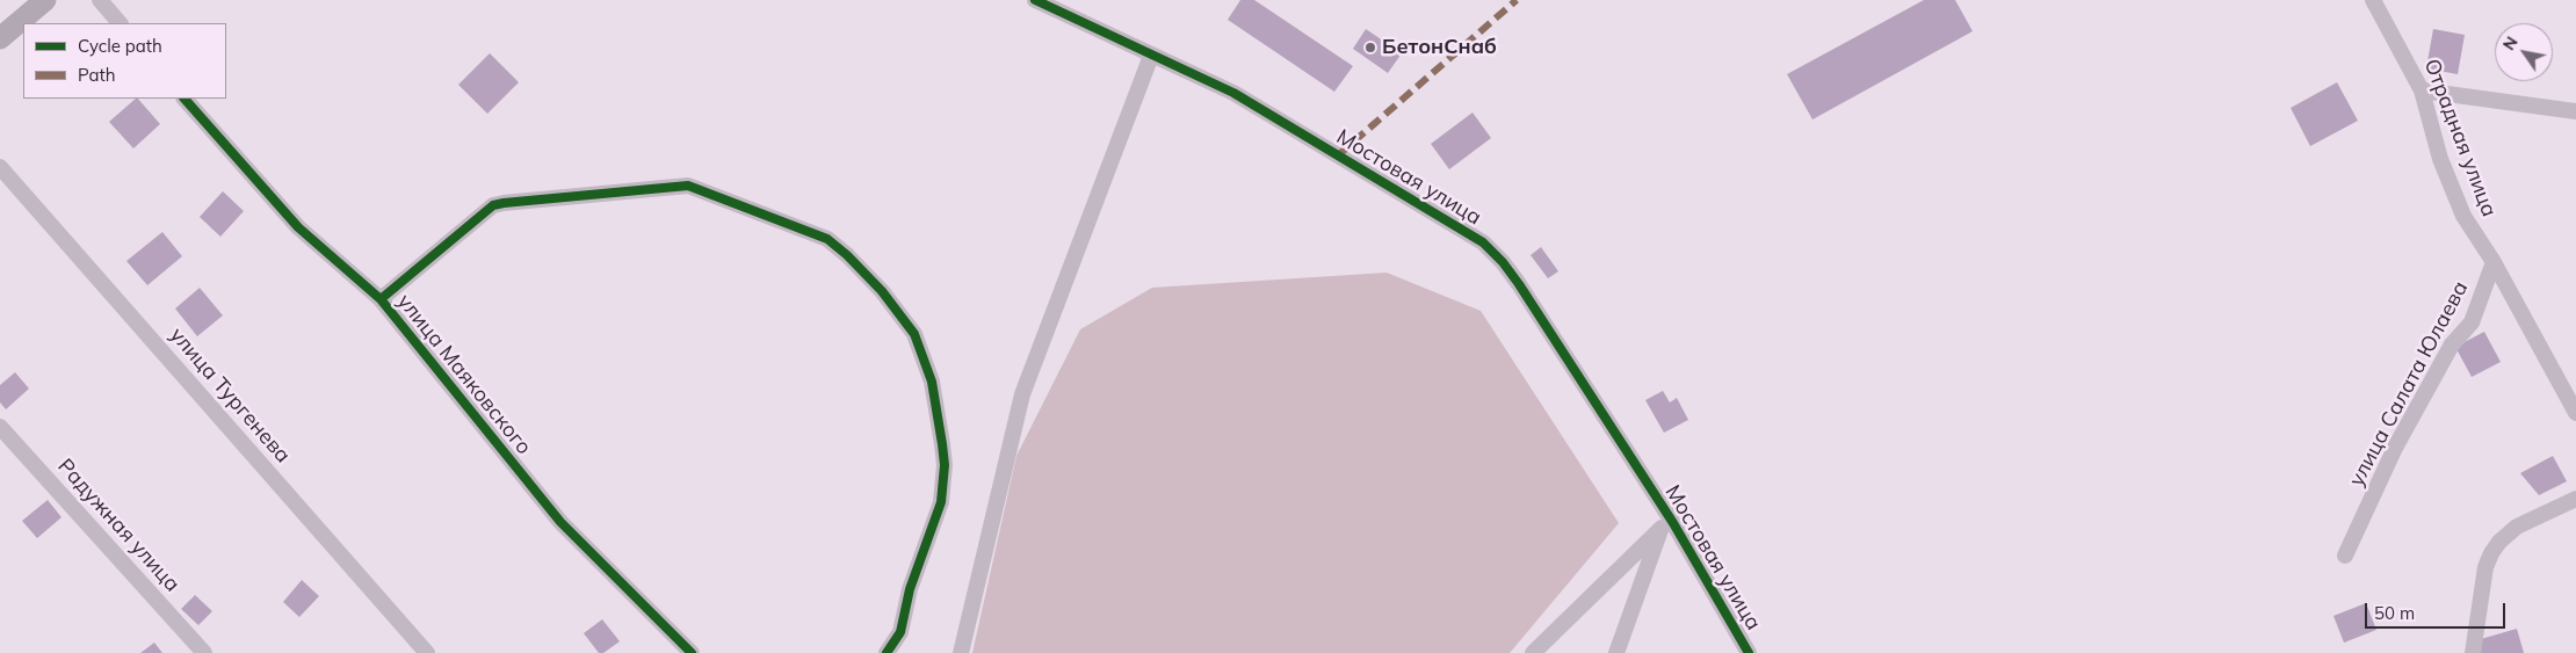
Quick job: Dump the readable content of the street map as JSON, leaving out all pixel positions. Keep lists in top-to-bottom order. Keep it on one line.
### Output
{"streets":{"street":["Отрадная улица","Мостовая улица","улица Маяковского","улица Салата Юлаева","улица Тургенева","Радужная улица"]},"crossings":[["Отрадная улица","улица Салата Юлаева"]],"places":["БетонСнаб"],"legend":["Cycle path","Path"],"scale_bar":"50 m","north":"top left"}
